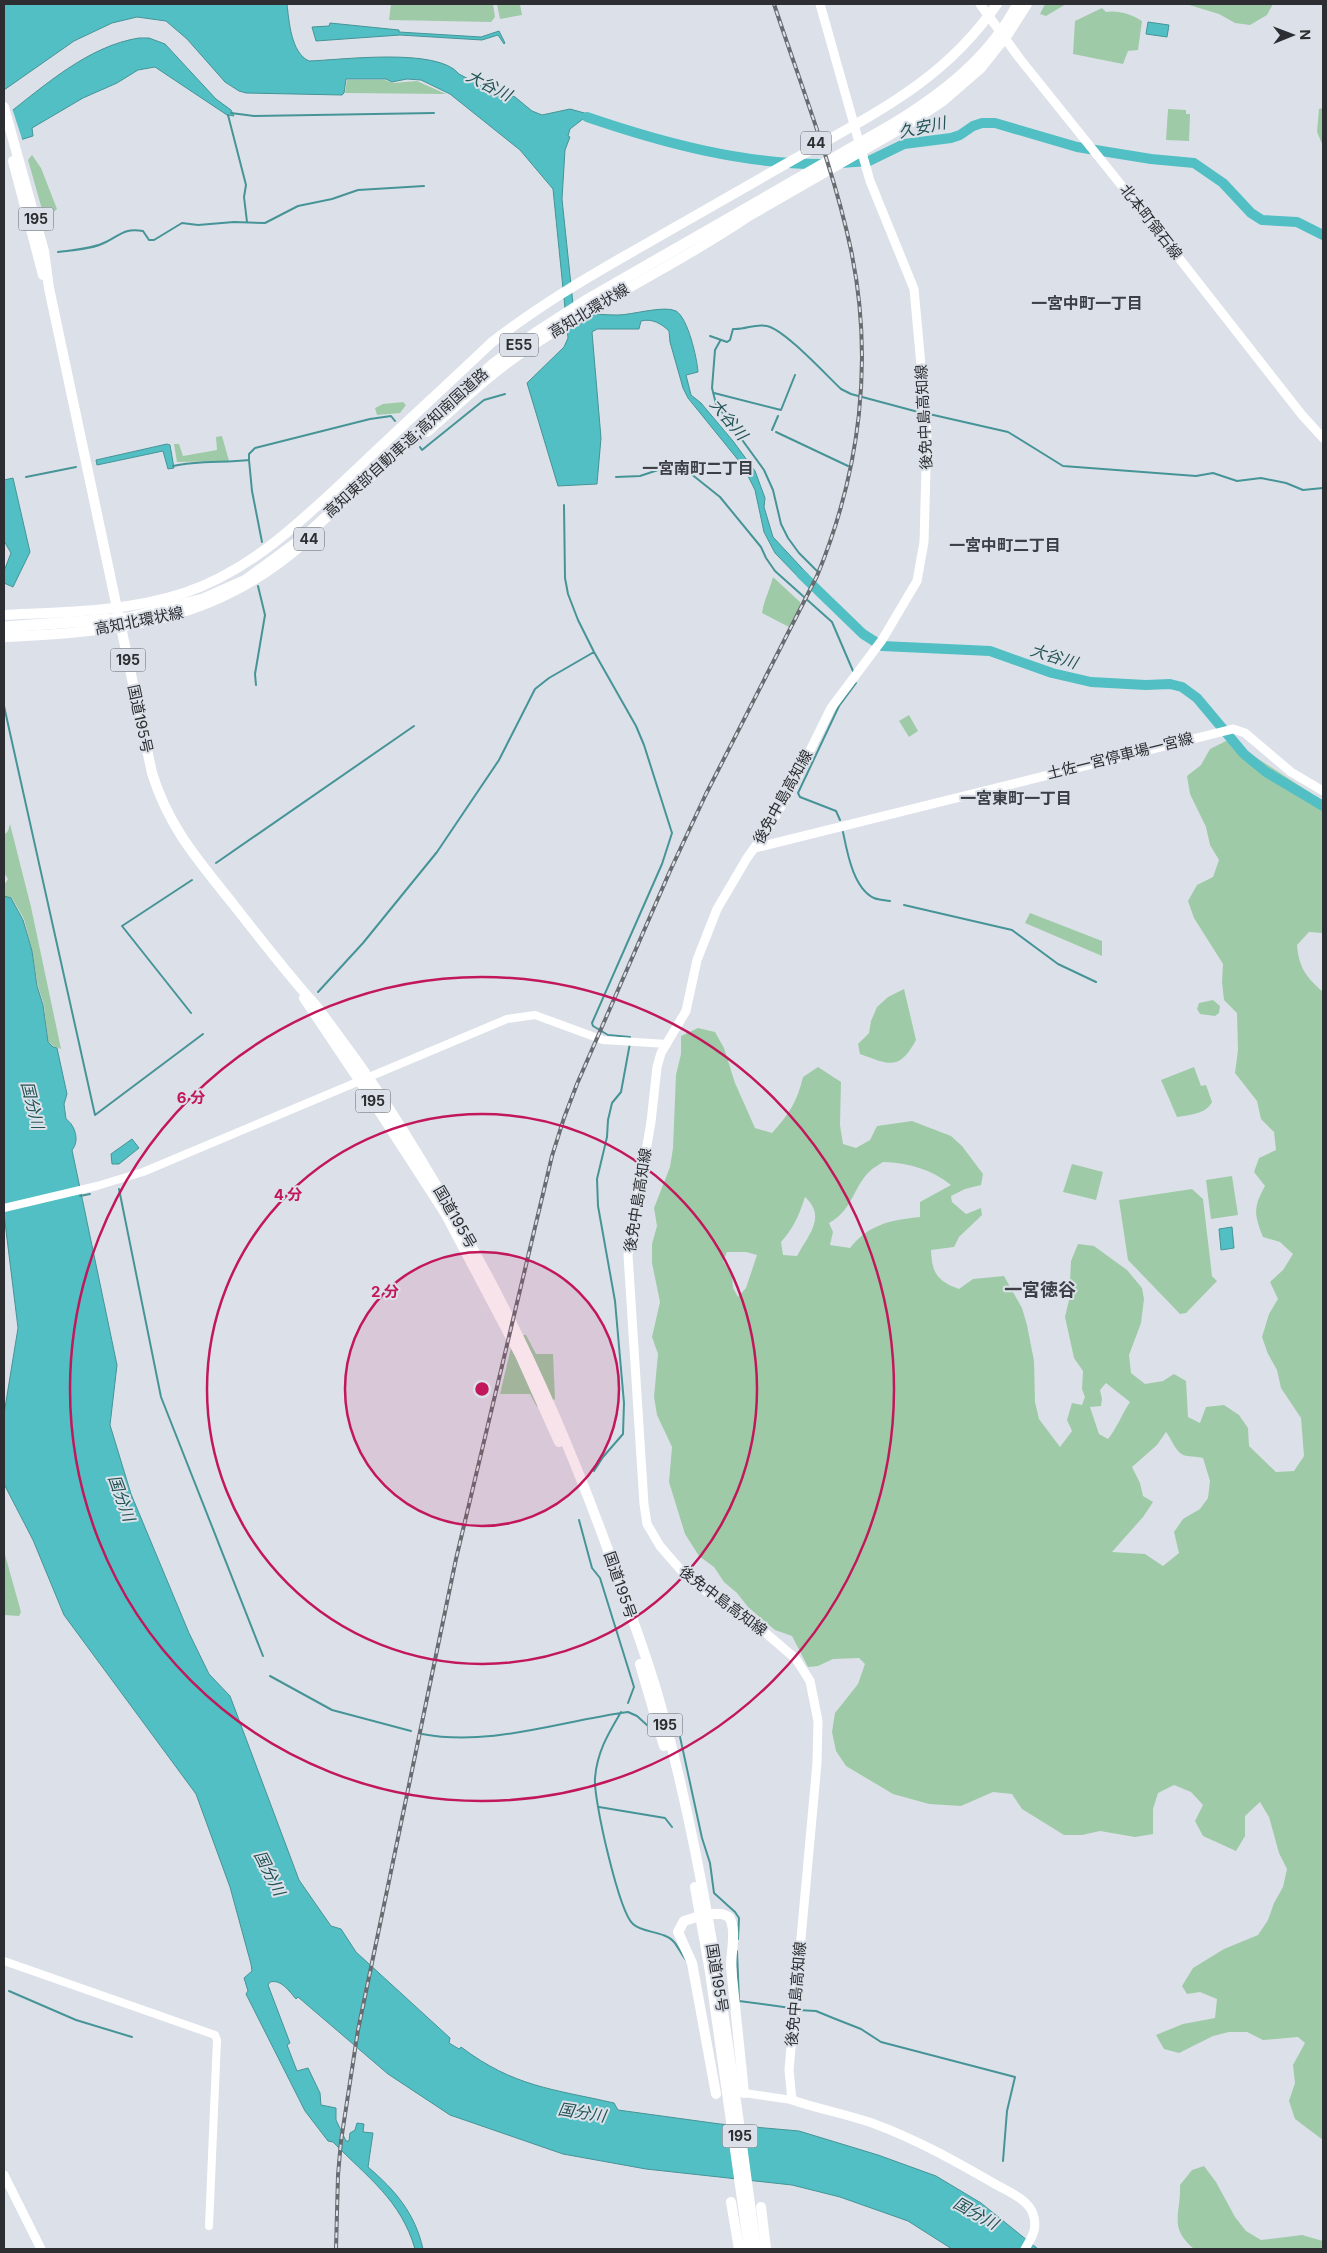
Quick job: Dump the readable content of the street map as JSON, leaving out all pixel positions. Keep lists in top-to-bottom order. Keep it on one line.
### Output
{"streets":{"highway":["E55","高知東部自動車道;高知南国道路"],"main road":["44","195","北本町領石線","高知北環状線","後免中島高知線","国道195号","土佐一宮停車場一宮線"]},"crossings":[["44","北本町領石線"],["44","高知北環状線"],["高知北環状線","国道195号"],["後免中島高知線","土佐一宮停車場一宮線"]],"districts":["一宮中町一丁目","一宮南町二丁目","一宮中町二丁目","一宮東町一丁目","一宮徳谷"],"water":["大谷川","久安川","国分川"],"north":"right","rings":["6 分","4 分","2 分"]}
